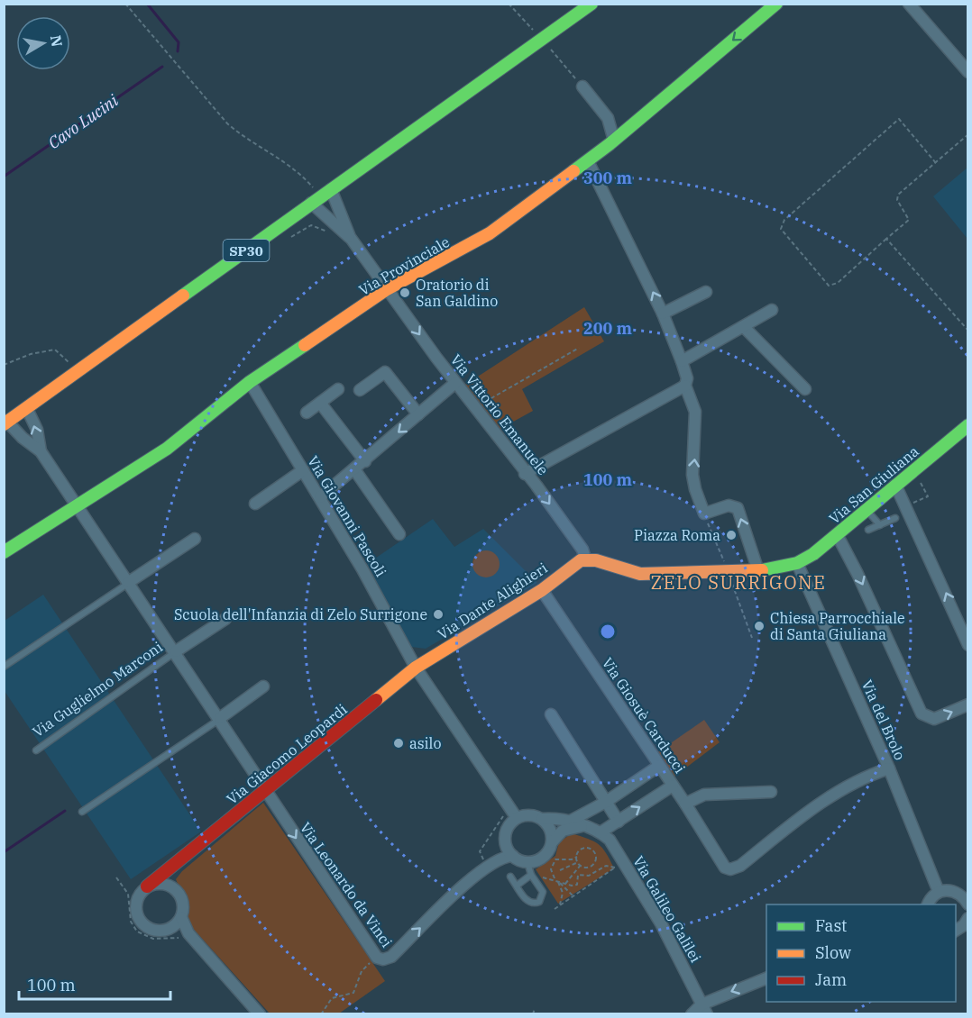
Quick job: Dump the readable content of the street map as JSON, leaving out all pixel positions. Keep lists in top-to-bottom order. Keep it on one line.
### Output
{"streets":{"street":["SP30","Via Provinciale","Via Vittorio Emanuele","Via San Giuliana","Via Giovanni Pascoli","Via Dante Alighieri","Via Guglielmo Marconi","Via Giosuè Carducci","Via del Brolo","Via Giacomo Leopardi","Via Leonardo da Vinci","Via Galileo Galilei"]},"crossings":[["SP30","Via Guglielmo Marconi"],["Via Provinciale","Via Vittorio Emanuele"],["Via Provinciale","Via Giovanni Pascoli"],["Via Provinciale","Via Guglielmo Marconi"],["Via Vittorio Emanuele","Via Dante Alighieri"],["Via San Giuliana","Via del Brolo"],["Via Giovanni Pascoli","Via Dante Alighieri"],["Via Giovanni Pascoli","Via Giacomo Leopardi"],["Via Dante Alighieri","Via Giosuè Carducci"],["Via Dante Alighieri","Via Giacomo Leopardi"],["Via Guglielmo Marconi","Via Giacomo Leopardi"],["Via Guglielmo Marconi","Via Leonardo da Vinci"],["Via Giosuè Carducci","Via del Brolo"],["Via Giacomo Leopardi","Via Leonardo da Vinci"]],"one_way":["Via Vittorio Emanuele"],"districts":["ZELO SURRIGONE"],"water":["Cavo Lucini"],"places":["Oratorio di San Galdino","Piazza Roma","Scuola dell'Infanzia di Zelo Surrigone","Chiesa Parrocchiale di Santa Giuliana","asilo"],"legend":["Fast","Slow","Jam"],"scale_bar":"100 m","north":"right","rings":["300 m","200 m","100 m"]}
